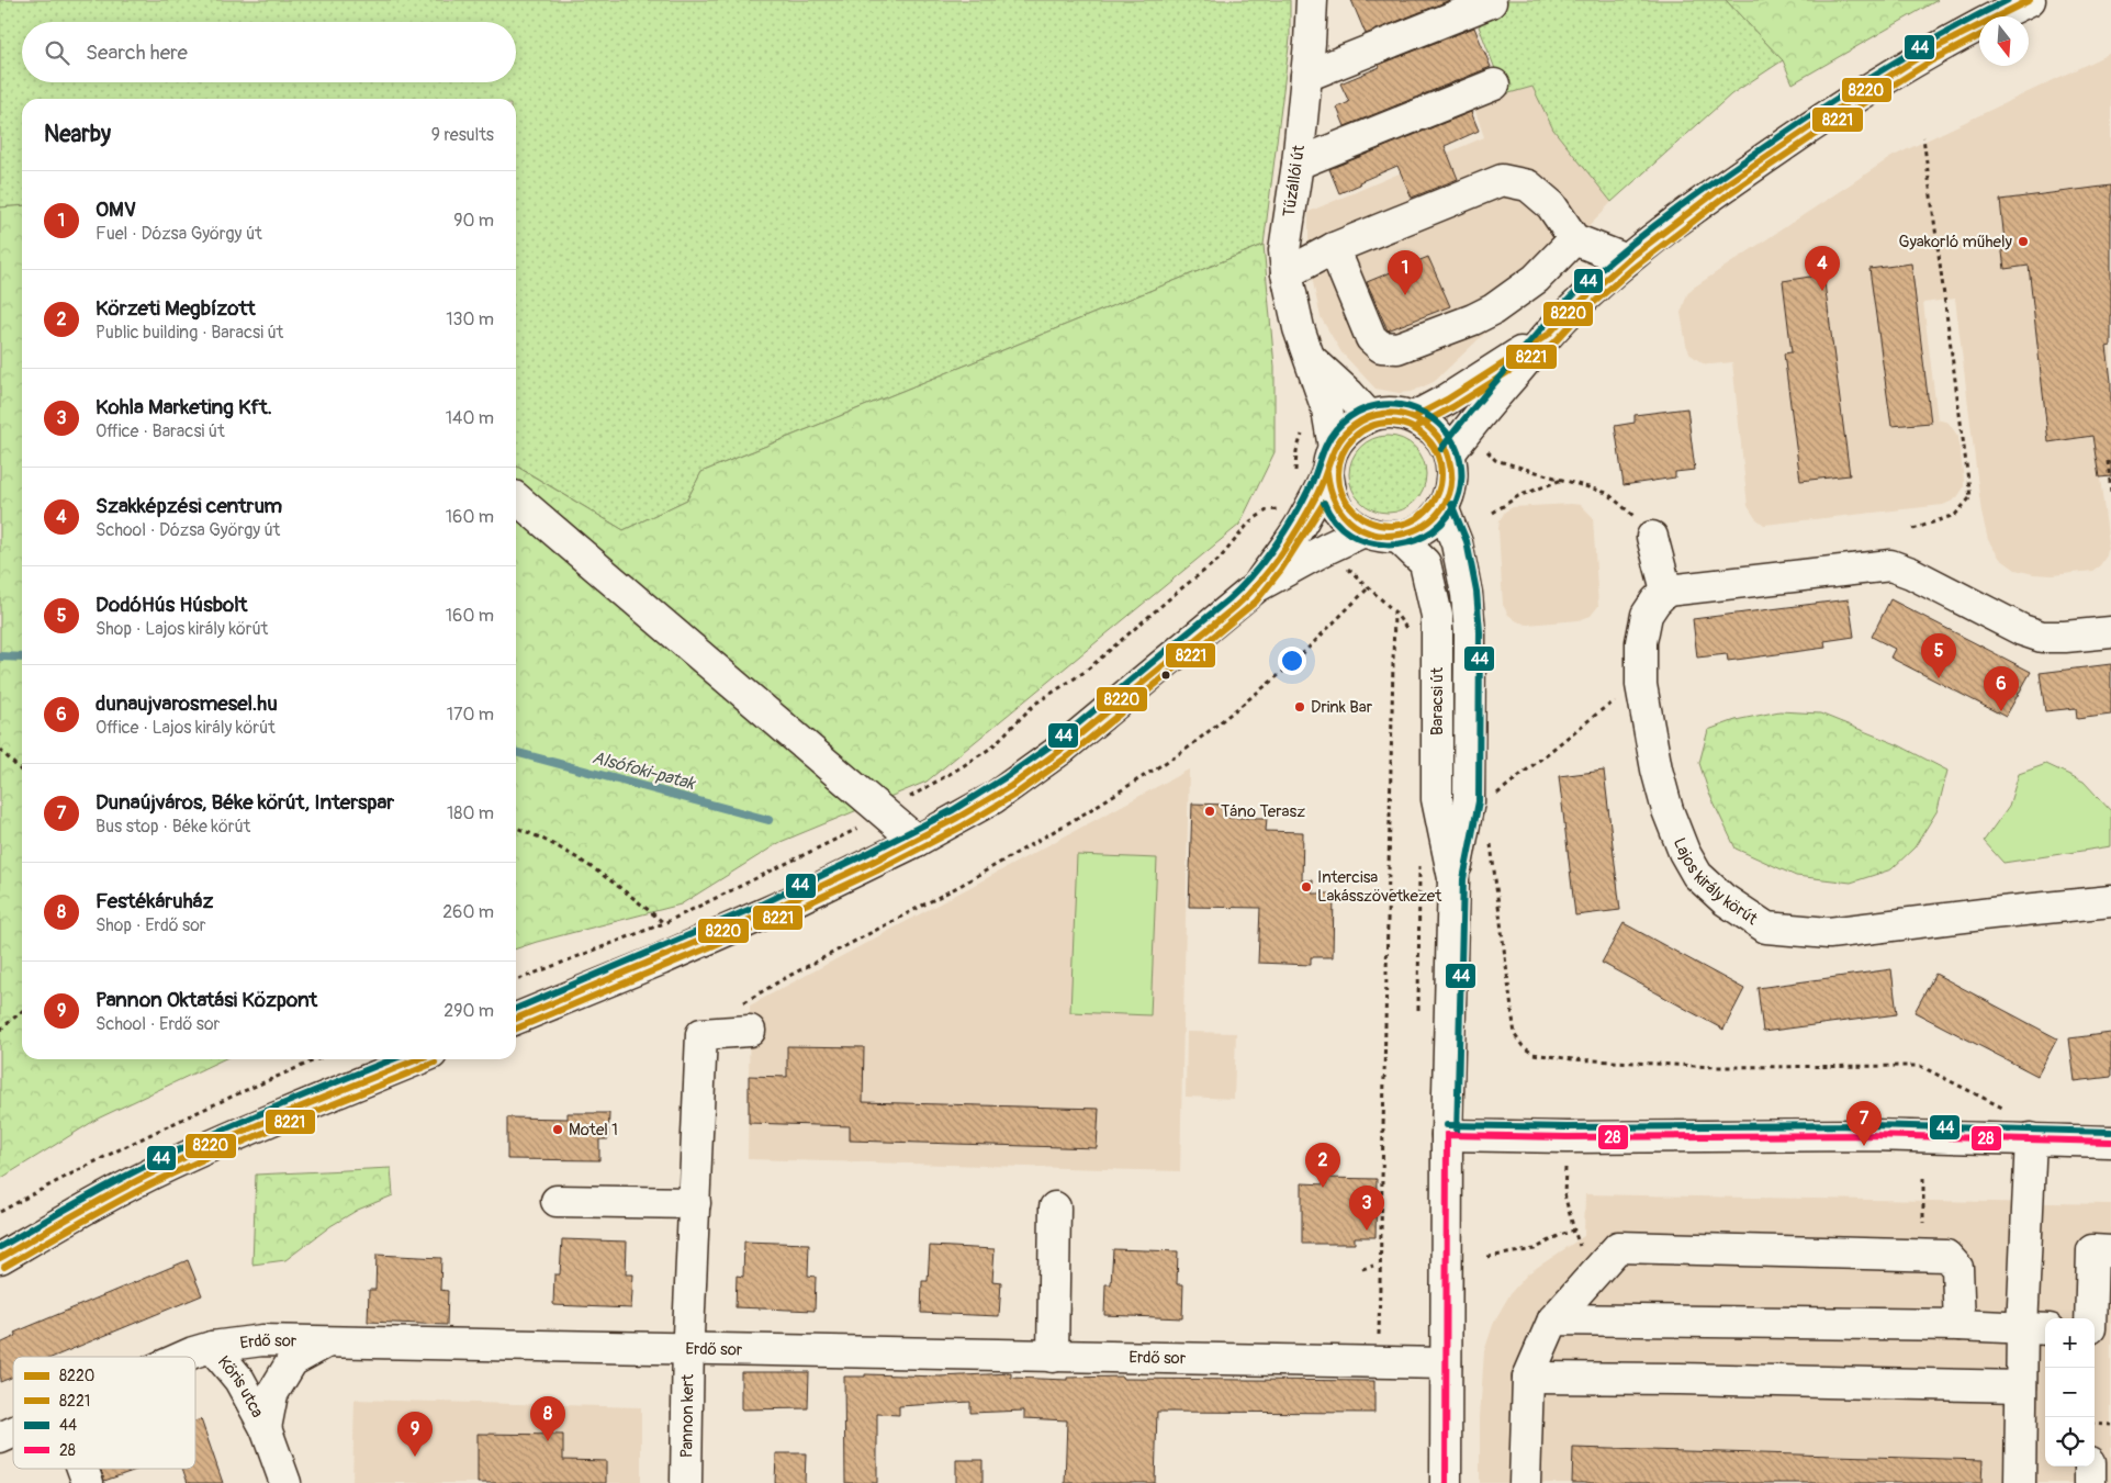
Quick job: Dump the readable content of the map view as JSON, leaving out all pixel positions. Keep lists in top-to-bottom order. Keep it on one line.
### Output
{"streets":{"street":["Tűzállói út","Baracsi út","Lajos király körút","Erdő sor","Kőris utca","Pannon kert"]},"crossings":[["Tűzállói út","Baracsi út"],["Baracsi út","Erdő sor"],["Erdő sor","Kőris utca"],["Erdő sor","Pannon kert"]],"water":["Alsófoki-patak"],"places":["Gyakorló műhely","Drink Bar","Táno Terasz","Intercisa Lakásszövetkezet","Motel 1"],"lines":["transit line 8220","transit line 44","transit line 8221","transit line 28"],"legend":["8220","8221","44","28"],"north":"bottom","page":{"search":"Search here","heading":["Nearby","9 results"],"list":[{"mark":"1","name":"OMV","note":"Fuel · Dózsa György út","value":"90 m"},{"mark":"2","name":"Körzeti Megbízott","note":"Public building · Baracsi út","value":"130 m"},{"mark":"3","name":"Kohla Marketing Kft.","note":"Office · Baracsi út","value":"140 m"},{"mark":"4","name":"Szakképzési centrum","note":"School · Dózsa György út","value":"160 m"},{"mark":"5","name":"DodóHús Húsbolt","note":"Shop · Lajos király körút","value":"160 m"},{"mark":"6","name":"dunaujvarosmesel.hu","note":"Office · Lajos király körút","value":"170 m"},{"mark":"7","name":"Dunaújváros, Béke körút, Interspar","note":"Bus stop · Béke körút","value":"180 m"},{"mark":"8","name":"Festékáruház","note":"Shop · Erdő sor","value":"260 m"},{"mark":"9","name":"Pannon Oktatási Központ","note":"School · Erdő sor","value":"290 m"}],"pins":["4","1","5","6","7","2","3","8","9"],"map_buttons":["+","−"]}}
